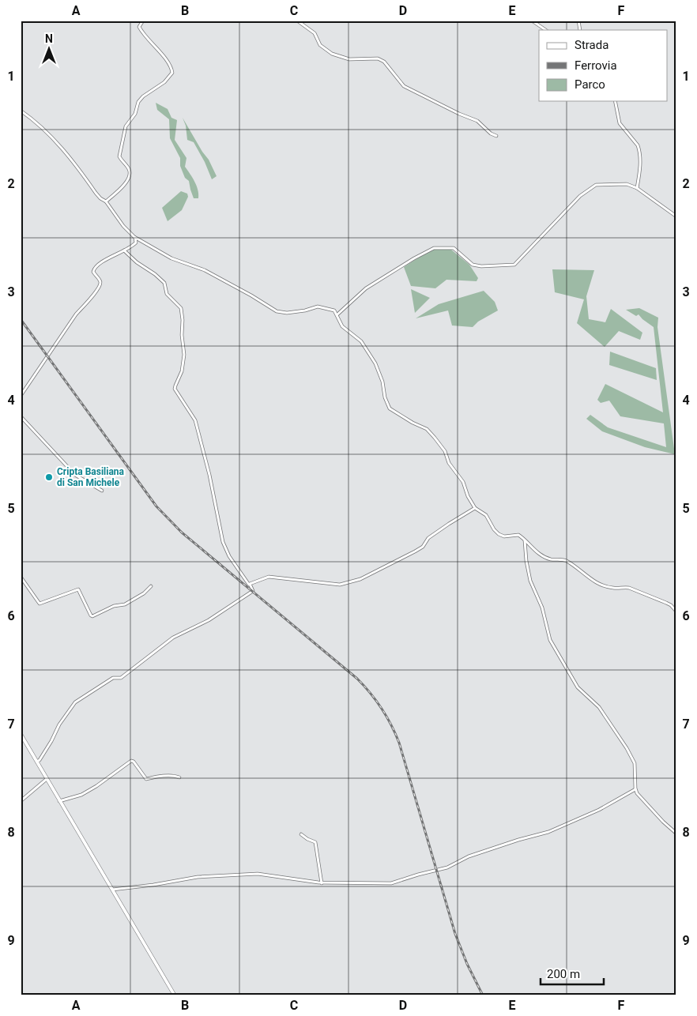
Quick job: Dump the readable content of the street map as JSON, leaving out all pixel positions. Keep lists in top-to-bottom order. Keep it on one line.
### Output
{"places":["Cripta Basiliana di San Michele"],"legend":["Strada","Ferrovia","Parco"],"scale_bar":"200 m","north":"top","grid":{"columns":["A","B","C","D","E","F"],"rows":["1","2","3","4","5","6","7","8","9"]}}
